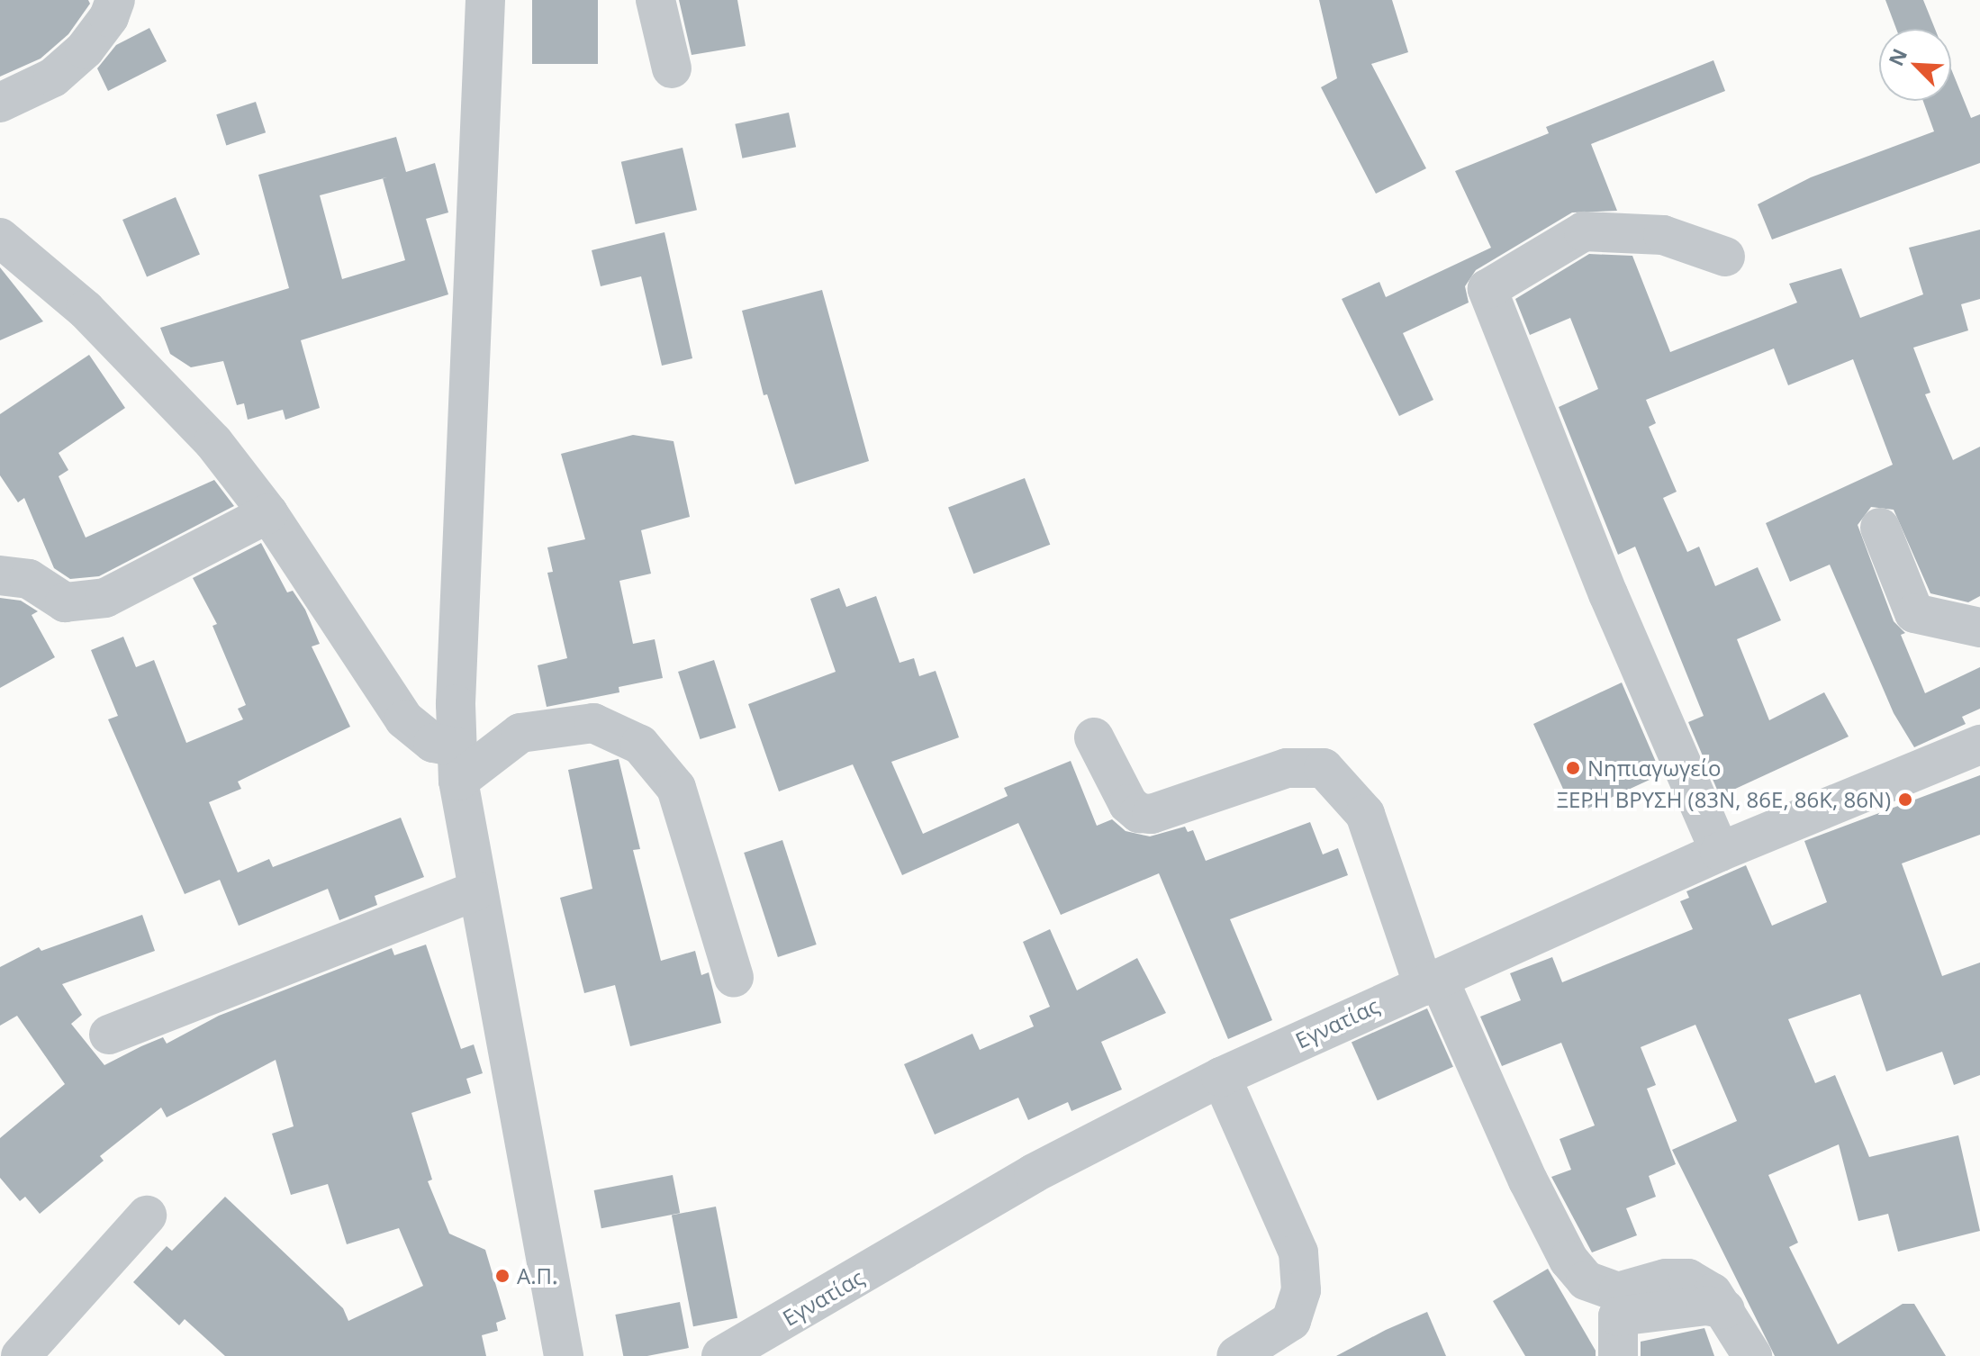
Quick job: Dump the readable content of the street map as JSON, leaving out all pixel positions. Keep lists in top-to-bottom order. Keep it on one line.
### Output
{"streets":{"street":["Εγνατίας"]},"places":["Νηπιαγωγείο","ΞΕΡΗ ΒΡΥΣΗ (83Ν, 86Ε, 86Κ, 86Ν)","Α.Π."],"north":"top left"}
